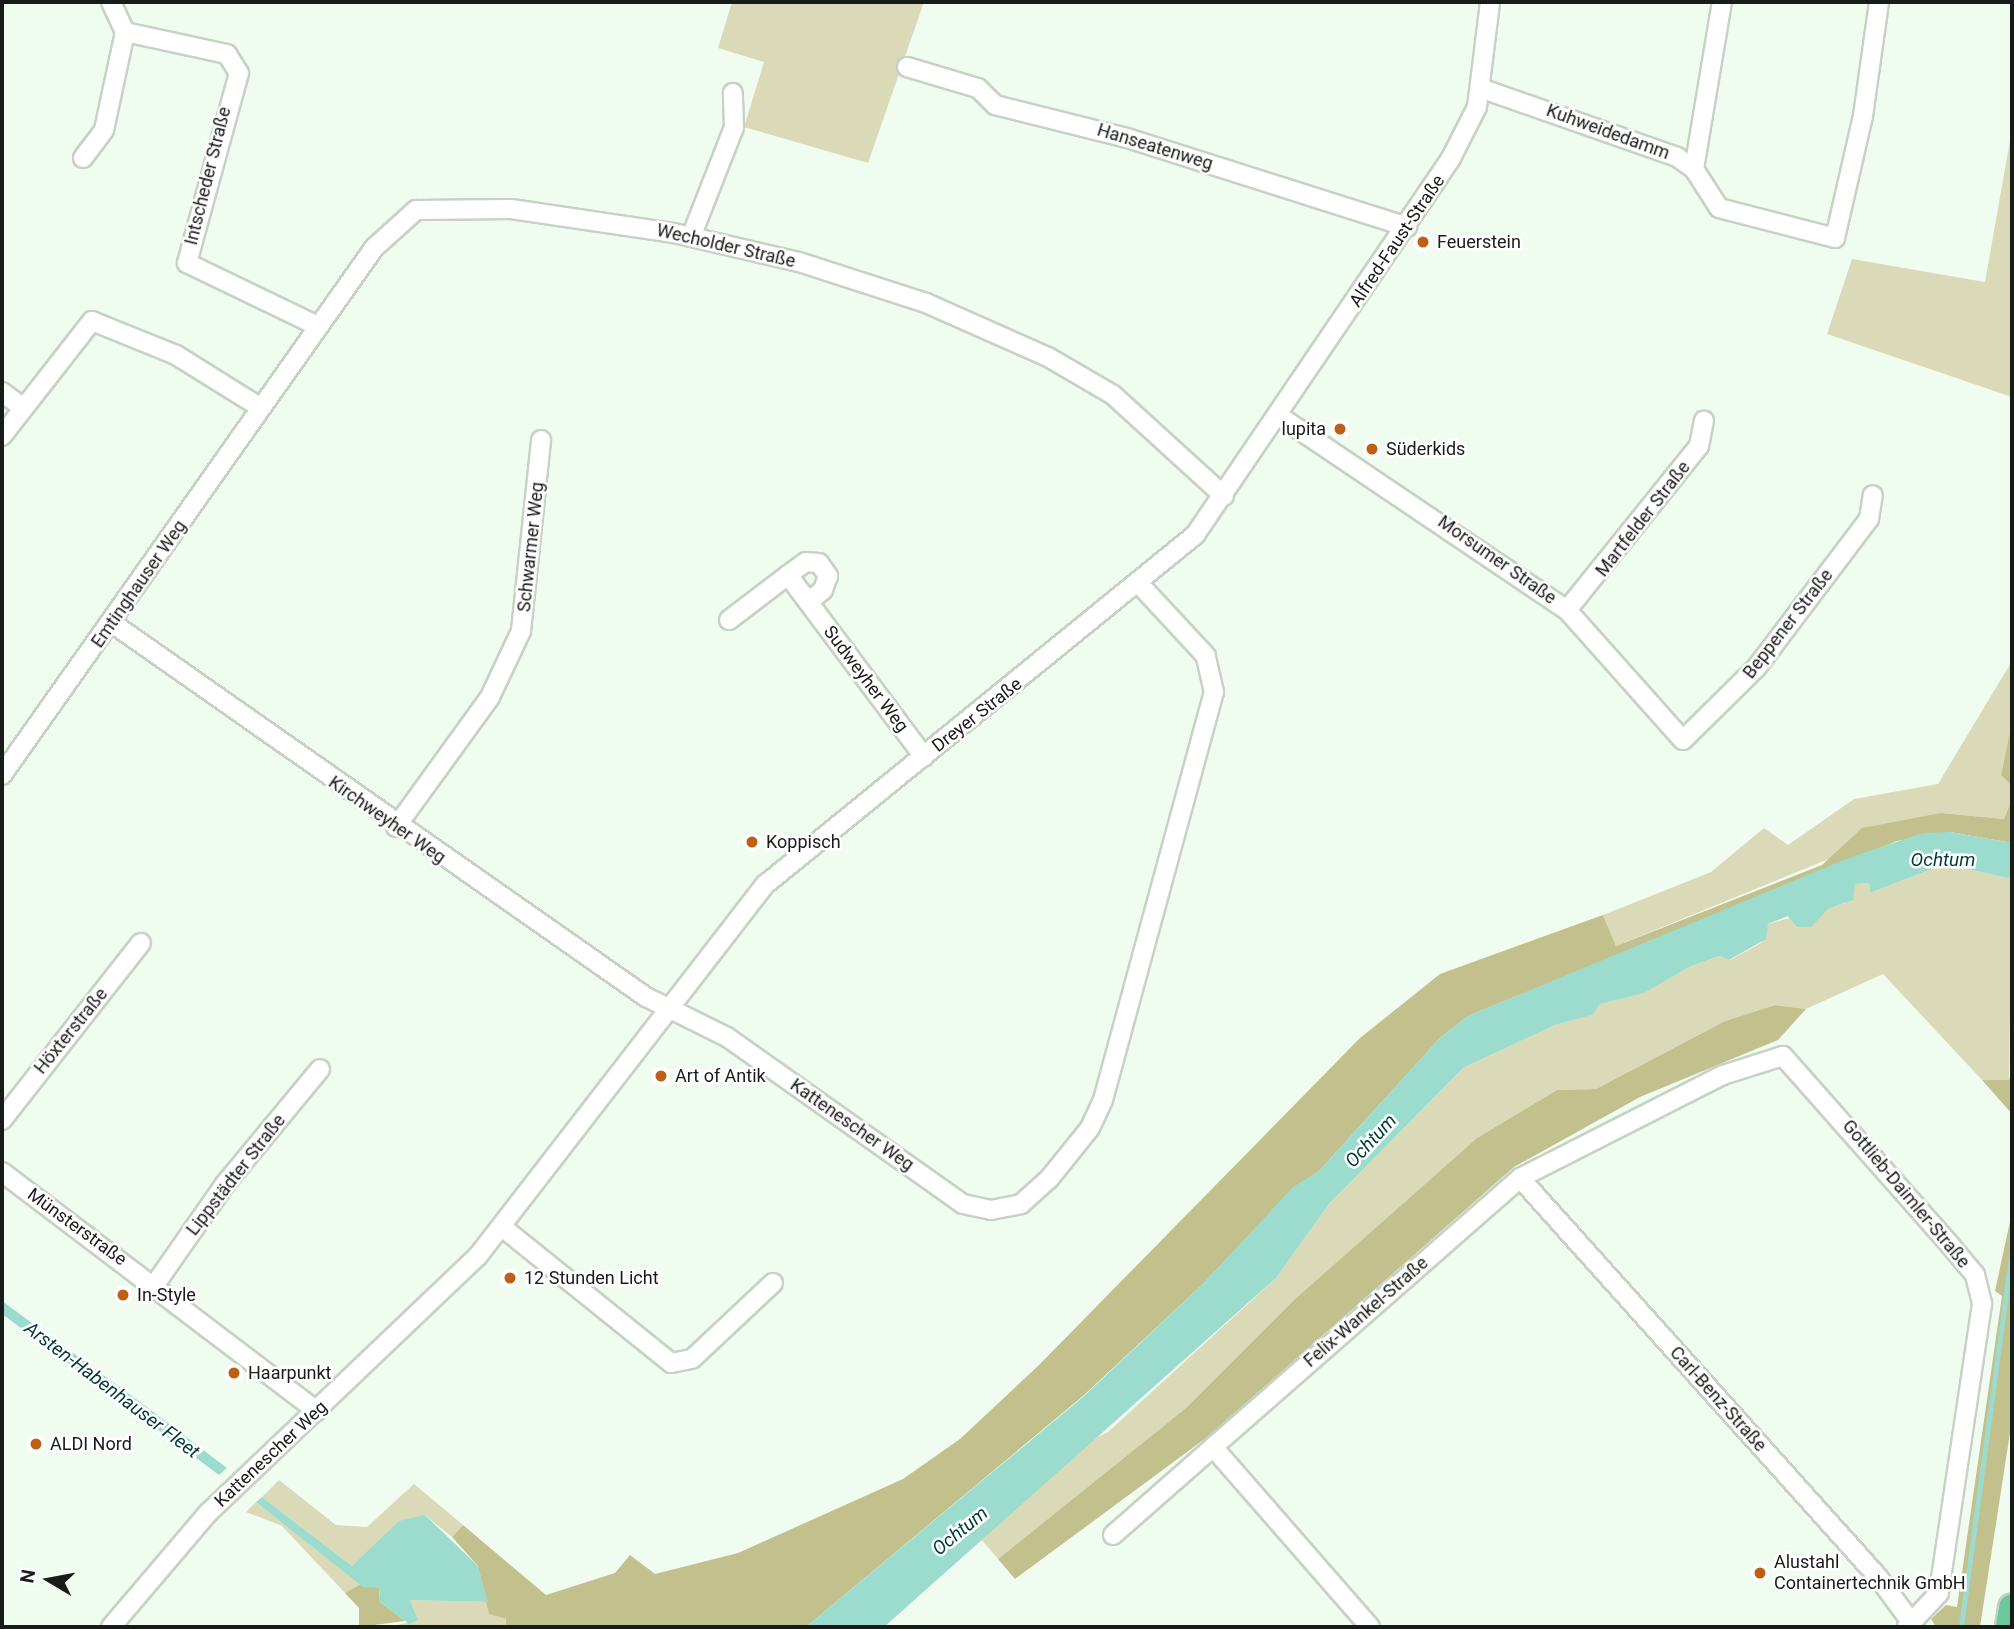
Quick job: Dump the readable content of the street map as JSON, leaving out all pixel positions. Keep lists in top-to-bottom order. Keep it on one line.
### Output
{"streets":{"street":["Kuhweidedamm","Hanseatenweg","Intscheder Straße","Alfred-Faust-Straße","Wecholder Straße","Martfelder Straße","Schwarmer Weg","Morsumer Straße","Emtinghauser Weg","Beppener Straße","Sudweyher Weg","Dreyer Straße","Kirchweyher Weg","Höxterstraße","Kattenescher Weg","Lippstädter Straße","Gottlieb-Daimler-Straße","Münsterstraße","Felix-Wankel-Straße","Carl-Benz-Straße"]},"crossings":[["Kuhweidedamm","Alfred-Faust-Straße"],["Hanseatenweg","Alfred-Faust-Straße"],["Intscheder Straße","Wecholder Straße"],["Alfred-Faust-Straße","Morsumer Straße"],["Alfred-Faust-Straße","Dreyer Straße"],["Wecholder Straße","Emtinghauser Weg"],["Wecholder Straße","Dreyer Straße"],["Martfelder Straße","Morsumer Straße"],["Schwarmer Weg","Kirchweyher Weg"],["Morsumer Straße","Beppener Straße"],["Morsumer Straße","Dreyer Straße"],["Emtinghauser Weg","Kirchweyher Weg"],["Sudweyher Weg","Dreyer Straße"],["Dreyer Straße","Kirchweyher Weg"],["Dreyer Straße","Kattenescher Weg"],["Kirchweyher Weg","Kattenescher Weg"],["Kattenescher Weg","Münsterstraße"],["Lippstädter Straße","Münsterstraße"],["Gottlieb-Daimler-Straße","Felix-Wankel-Straße"],["Gottlieb-Daimler-Straße","Carl-Benz-Straße"],["Felix-Wankel-Straße","Carl-Benz-Straße"]],"water":["Ochtum","Arsten-Habenhauser Fleet"],"places":["Feuerstein","lupita","Süderkids","Koppisch","Art of Antik","12 Stunden Licht","In-Style","Haarpunkt","ALDI Nord","Alustahl Containertechnik GmbH"],"north":"left"}
